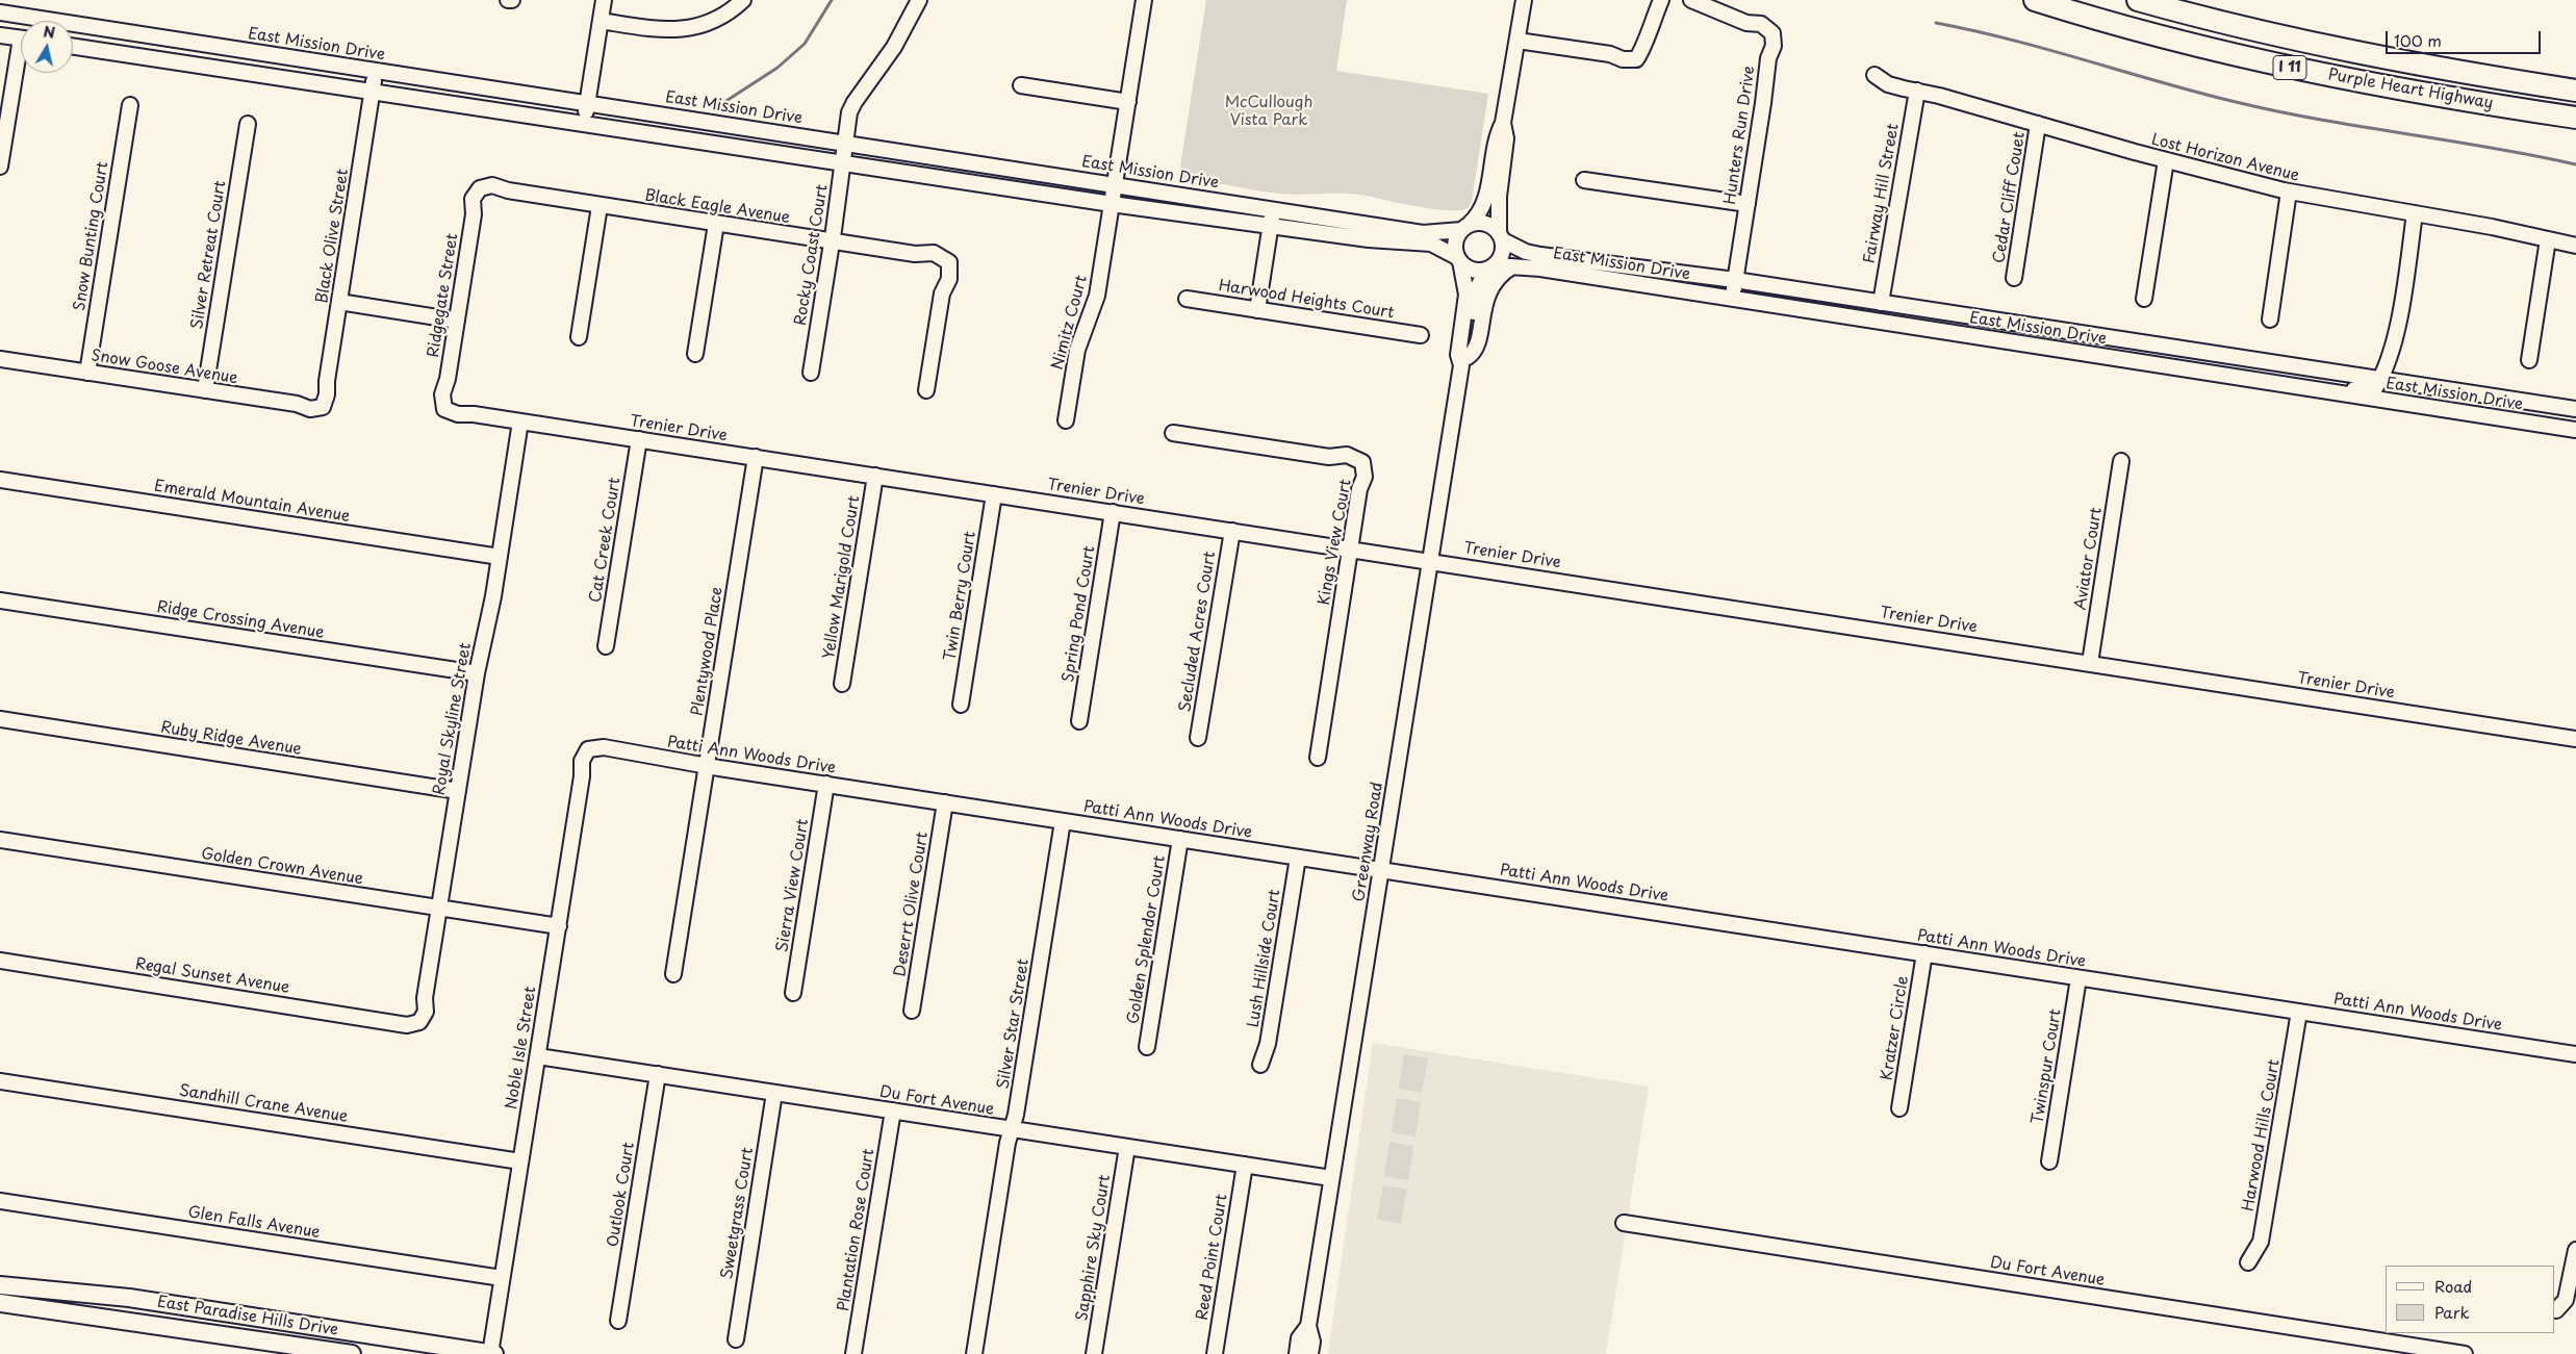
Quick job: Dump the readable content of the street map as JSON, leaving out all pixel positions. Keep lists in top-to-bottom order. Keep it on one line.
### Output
{"streets":{"highway":["I 11","Purple Heart Highway"],"main road":["East Paradise Hills Drive"],"street":["East Mission Drive","Hunters Run Drive","Lost Horizon Avenue","Fairway Hill Street","Cedar Cliff Couet","Black Eagle Avenue","Snow Bunting Court","Black Olive Street","Silver Retreat Court","Rocky Coast Court","Ridgegate Street","Harwood Heights Court","Nimitz Court","Snow Goose Avenue","Trenier Drive","Emerald Mountain Avenue","Cat Creek Court","Kings View Court","Aviator Court","Yellow Marigold Court","Twin Berry Court","Spring Pond Court","Ridge Crossing Avenue","Secluded Acres Court","Plentywood Place","Royal Skyline Street","Ruby Ridge Avenue","Patti Ann Woods Drive","Greenway Road","Golden Crown Avenue","Sierra View Court","Deserrt Olive Court","Golden Splendor Court","Lush Hillside Court","Regal Sunset Avenue","Silver Star Street","Kratzer Circle","Noble Isle Street","Twinspur Court","Du Fort Avenue","Sandhill Crane Avenue","Harwood Hills Court","Outlook Court","Sweetgrass Court","Glen Falls Avenue","Plantation Rose Court","Sapphire Sky Court","Reed Point Court"]},"crossings":[["East Mission Drive","Hunters Run Drive"],["East Mission Drive","Fairway Hill Street"],["East Mission Drive","Black Olive Street"],["East Mission Drive","Rocky Coast Court"],["East Mission Drive","Nimitz Court"],["East Mission Drive","Greenway Road"],["Lost Horizon Avenue","Fairway Hill Street"],["Lost Horizon Avenue","Cedar Cliff Couet"],["Black Eagle Avenue","Rocky Coast Court"],["Black Eagle Avenue","Ridgegate Street"],["Snow Bunting Court","Snow Goose Avenue"],["Black Olive Street","Snow Goose Avenue"],["Silver Retreat Court","Snow Goose Avenue"],["Ridgegate Street","Trenier Drive"],["Trenier Drive","Cat Creek Court"],["Trenier Drive","Kings View Court"],["Trenier Drive","Aviator Court"],["Trenier Drive","Yellow Marigold Court"],["Trenier Drive","Twin Berry Court"],["Trenier Drive","Spring Pond Court"],["Trenier Drive","Secluded Acres Court"],["Trenier Drive","Plentywood Place"],["Trenier Drive","Royal Skyline Street"],["Trenier Drive","Greenway Road"],["Emerald Mountain Avenue","Royal Skyline Street"],["Ridge Crossing Avenue","Royal Skyline Street"],["Plentywood Place","Patti Ann Woods Drive"],["Royal Skyline Street","Ruby Ridge Avenue"],["Royal Skyline Street","Golden Crown Avenue"],["Royal Skyline Street","Regal Sunset Avenue"],["Patti Ann Woods Drive","Greenway Road"],["Patti Ann Woods Drive","Sierra View Court"],["Patti Ann Woods Drive","Deserrt Olive Court"],["Patti Ann Woods Drive","Golden Splendor Court"],["Patti Ann Woods Drive","Lush Hillside Court"],["Patti Ann Woods Drive","Silver Star Street"],["Patti Ann Woods Drive","Kratzer Circle"],["Patti Ann Woods Drive","Noble Isle Street"],["Patti Ann Woods Drive","Twinspur Court"],["Patti Ann Woods Drive","Harwood Hills Court"],["Greenway Road","Du Fort Avenue"],["Golden Crown Avenue","Noble Isle Street"],["Silver Star Street","Du Fort Avenue"],["Noble Isle Street","Du Fort Avenue"],["Noble Isle Street","Sandhill Crane Avenue"],["Noble Isle Street","Glen Falls Avenue"],["Noble Isle Street","East Paradise Hills Drive"],["Du Fort Avenue","Outlook Court"],["Du Fort Avenue","Sweetgrass Court"],["Du Fort Avenue","Plantation Rose Court"],["Du Fort Avenue","Sapphire Sky Court"],["Du Fort Avenue","Reed Point Court"]],"parks":["McCullough Vista Park"],"legend":["Road","Park"],"scale_bar":"100 m","north":"top"}
